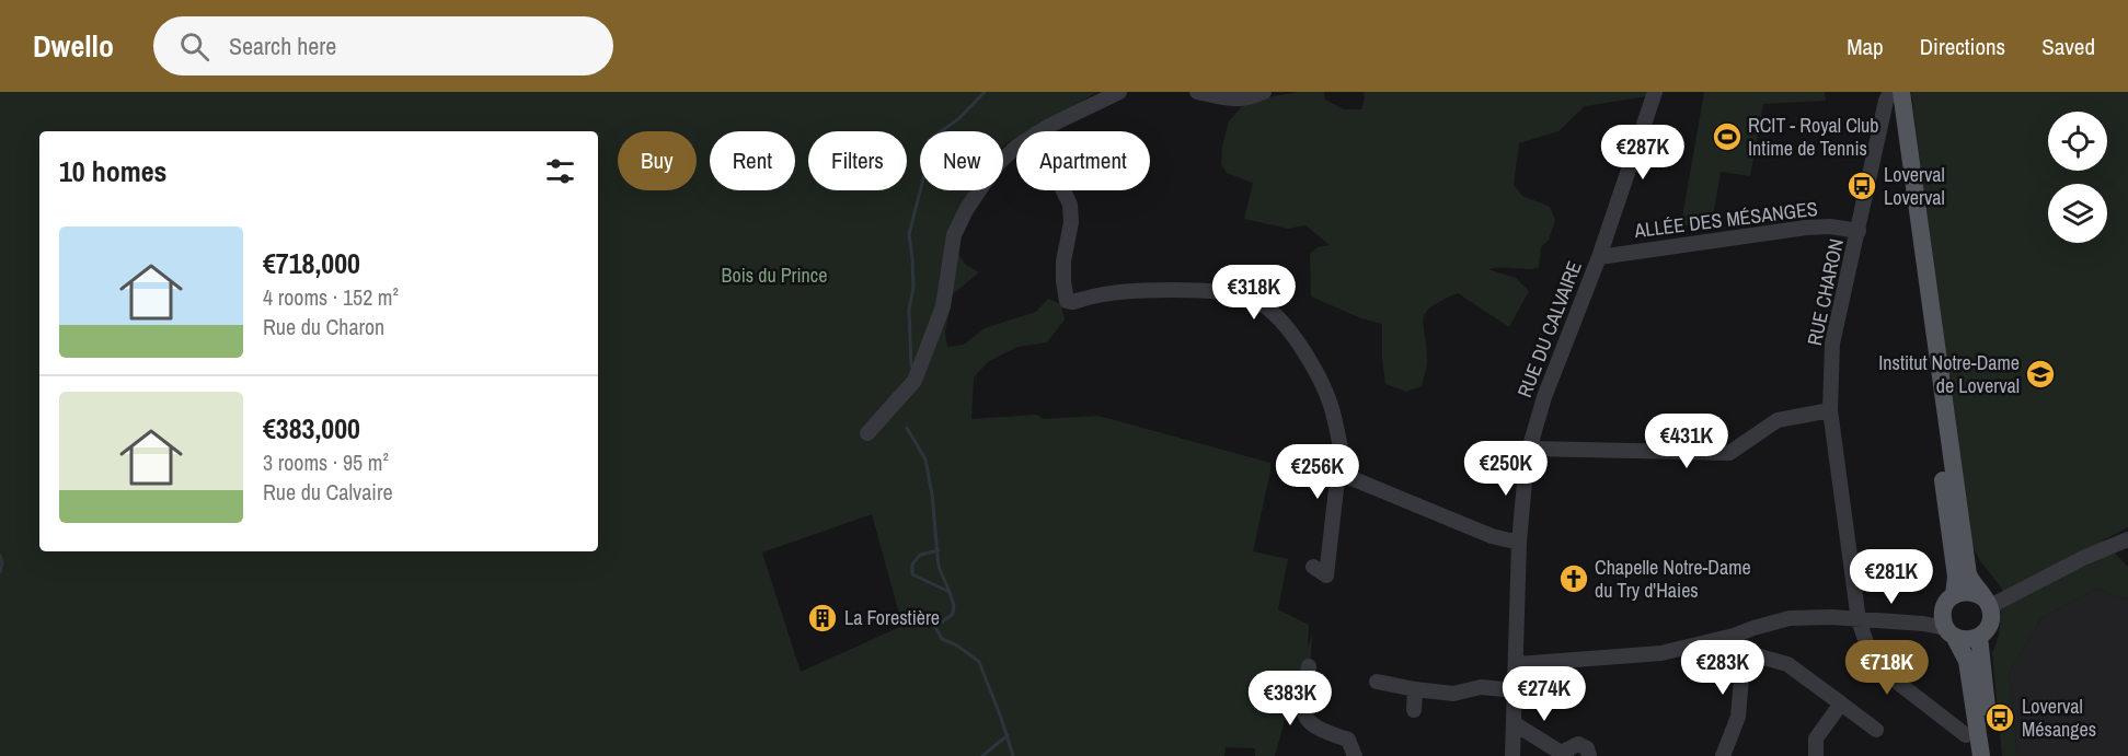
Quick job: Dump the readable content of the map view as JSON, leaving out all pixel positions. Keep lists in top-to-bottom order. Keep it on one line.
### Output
{"streets":{"street":["ALLÉE DES MÉSANGES","RUE CHARON","RUE DU CALVAIRE"]},"crossings":[["ALLÉE DES MÉSANGES","RUE CHARON"],["ALLÉE DES MÉSANGES","RUE DU CALVAIRE"]],"parks":["Bois du Prince"],"places":{"sports":["RCIT - Royal Club Intime de Tennis"],"bus stop":["Loverval Loverval","Loverval Mésanges"],"school or university":["Institut Notre-Dame de Loverval"],"church":["Chapelle Notre-Dame du Try d'Haies"],"building":["La Forestière"]},"page":{"header":"Dwello","search":"Search here","nav":["Map","Directions","Saved"],"price":["€287K","€318K","€431K","€250K","€256K","€281K","€283K","€718K","€274K","€383K"],"chip":["Buy","Rent","Filters","New","Apartment"],"heading":"10 homes","list":[{"name":"€718,000","note":"4 rooms · 152 m² · Rue du Charon"},{"name":"€383,000","note":"3 rooms · 95 m² · Rue du Calvaire"}]}}
